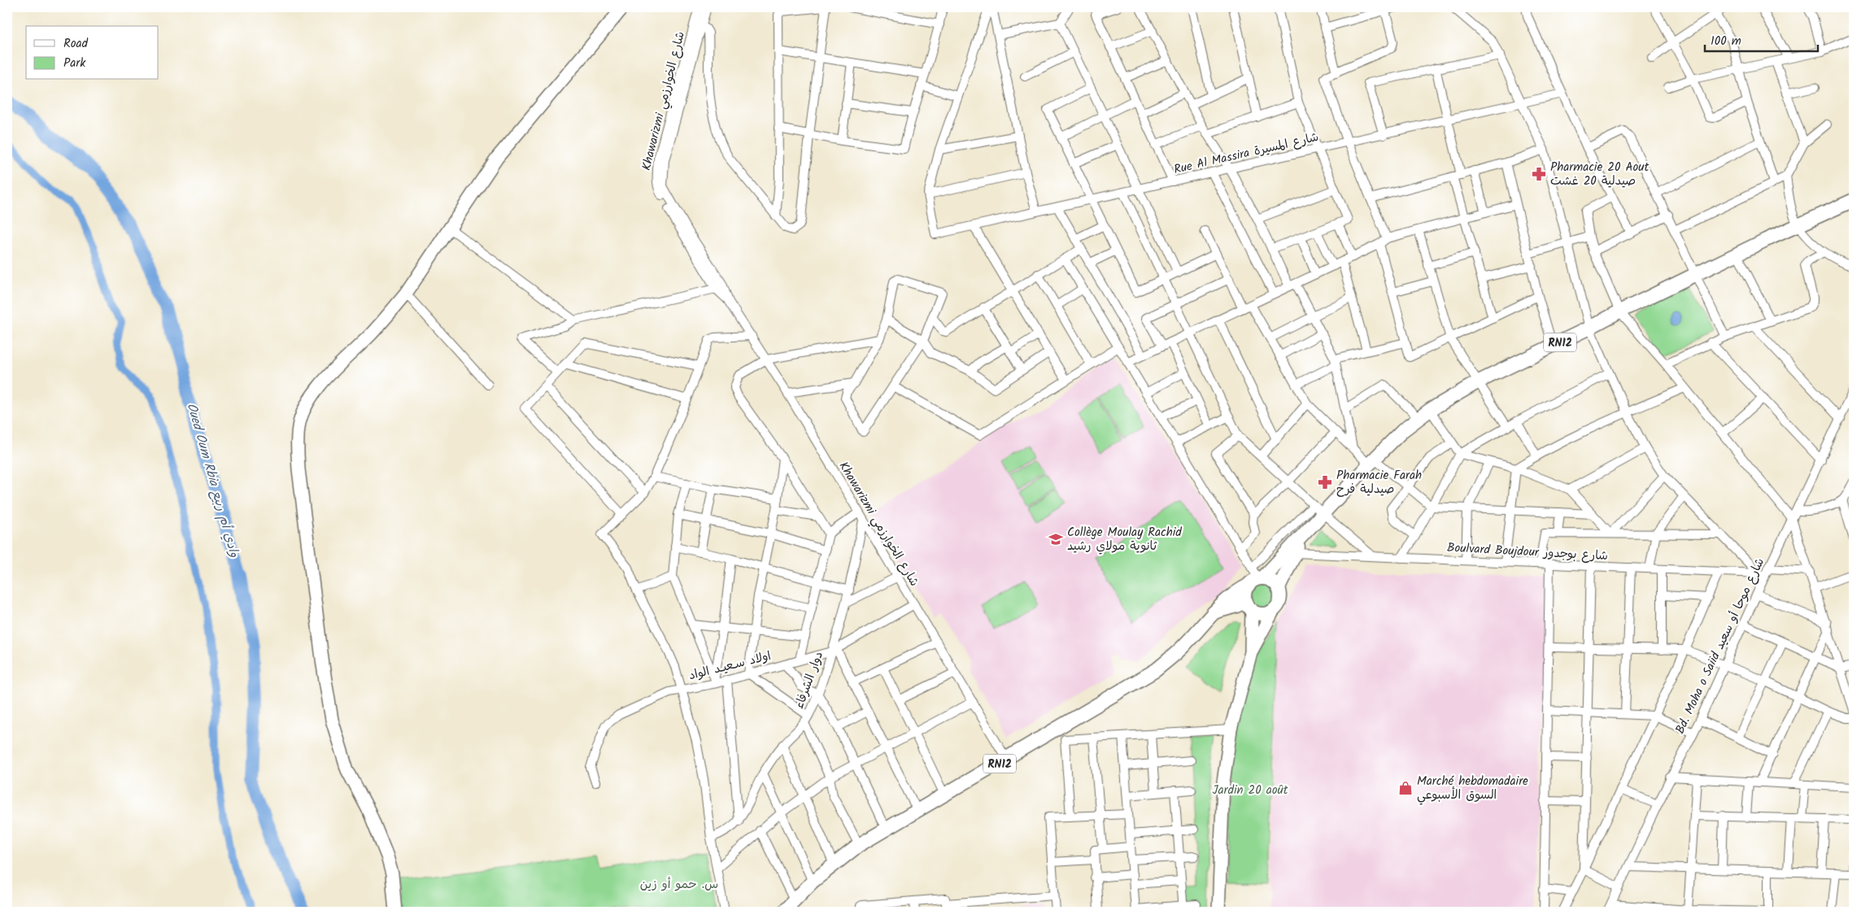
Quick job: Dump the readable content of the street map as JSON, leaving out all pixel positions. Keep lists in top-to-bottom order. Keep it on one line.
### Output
{"streets":{"main road":["RN12"],"street":["Khawarizmi شارع الخوارزمي","Rue Al Massira شارع المسيرة","Boulvard Boujdour شارع بوجدور","Bd. Moha o Saiid شارع موحا أو سعيد","اولاد سـعيـد الواد","دوار الشرفاء"]},"crossings":[["Khawarizmi شارع الخوارزمي","RN12"],["Khawarizmi شارع الخوارزمي","اولاد سـعيـد الواد"],["Khawarizmi شارع الخوارزمي","دوار الشرفاء"],["RN12","Boulvard Boujdour شارع بوجدور"],["Boulvard Boujdour شارع بوجدور","Bd. Moha o Saiid شارع موحا أو سعيد"],["اولاد سـعيـد الواد","دوار الشرفاء"]],"water":["Oued Oum Rbia وادي أم ربيع"],"parks":["Jardin 20 août","س. حمو أو زين"],"places":{"pharmacy":["Pharmacie 20 Aout صيدلية 20 غشت","Pharmacie Farah صيدلية فرح"],"school or university":["Collège Moulay Rachid ثانوية مولاي رشيد"],"shop":["Marché hebdomadaire السوق الأسبوعي"]},"legend":["Road","Park"],"scale_bar":"100 m"}
